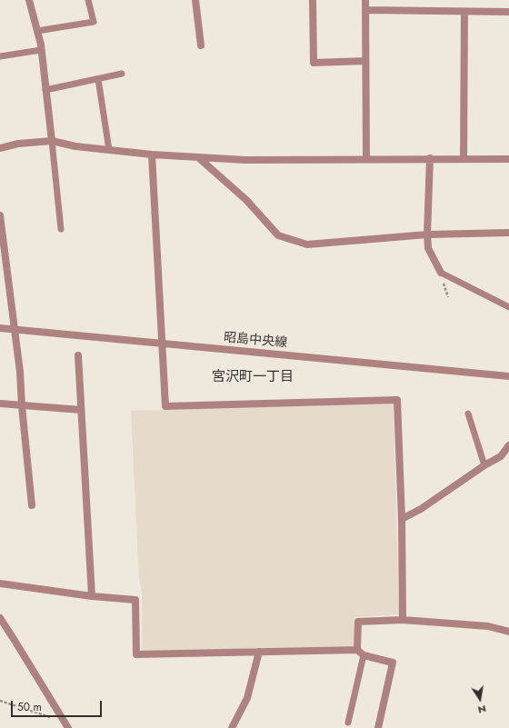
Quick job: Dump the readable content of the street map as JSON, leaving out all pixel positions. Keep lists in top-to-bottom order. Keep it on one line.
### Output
{"streets":{"street":["昭島中央線"]},"districts":["宮沢町一丁目"],"scale_bar":"50 m","north":"bottom"}
